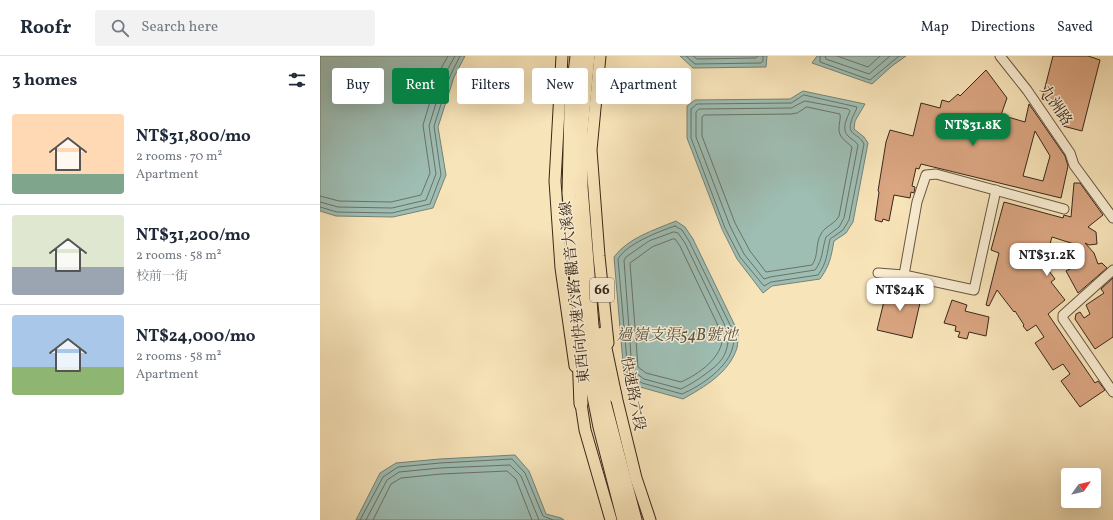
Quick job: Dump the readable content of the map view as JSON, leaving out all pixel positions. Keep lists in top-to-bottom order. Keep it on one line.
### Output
{"streets":{"highway":["66","東西向快速公路 觀音大溪線"],"main road":["快速路六段"],"street":["九洲路"]},"water":["過嶺支渠54B號池"],"north":"top right","page":{"header":"Roofr","search":"Search here","nav":["Map","Directions","Saved"],"heading":"3 homes","chip":["Buy","Rent","Filters","New","Apartment"],"list":[{"name":"NT$31,800/mo","note":"2 rooms · 70 m² · Apartment"},{"name":"NT$31,200/mo","note":"2 rooms · 58 m² · 校前一街"},{"name":"NT$24,000/mo","note":"2 rooms · 58 m² · Apartment"}],"price":["NT$31.8K","NT$31.2K","NT$24K"]}}
